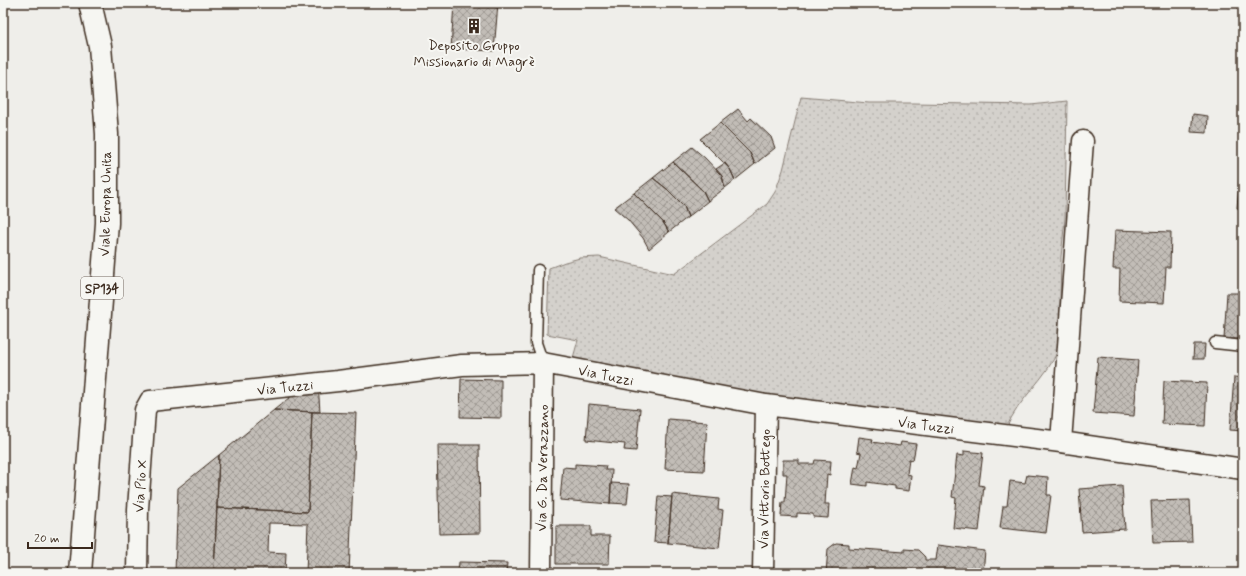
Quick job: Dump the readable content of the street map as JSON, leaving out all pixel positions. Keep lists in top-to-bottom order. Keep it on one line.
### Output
{"streets":{"highway":["Viale Europa Unita","SP134"],"street":["Via Tuzzi","Via G. Da Verazzano","Via Pio X","Via Vittorio Bottego"]},"crossings":[["Via Tuzzi","Via G. Da Verazzano"],["Via Tuzzi","Via Pio X"],["Via Tuzzi","Via Vittorio Bottego"]],"places":{"building":["Deposito Gruppo Missionario di Magrè"]},"scale_bar":"20 m"}
